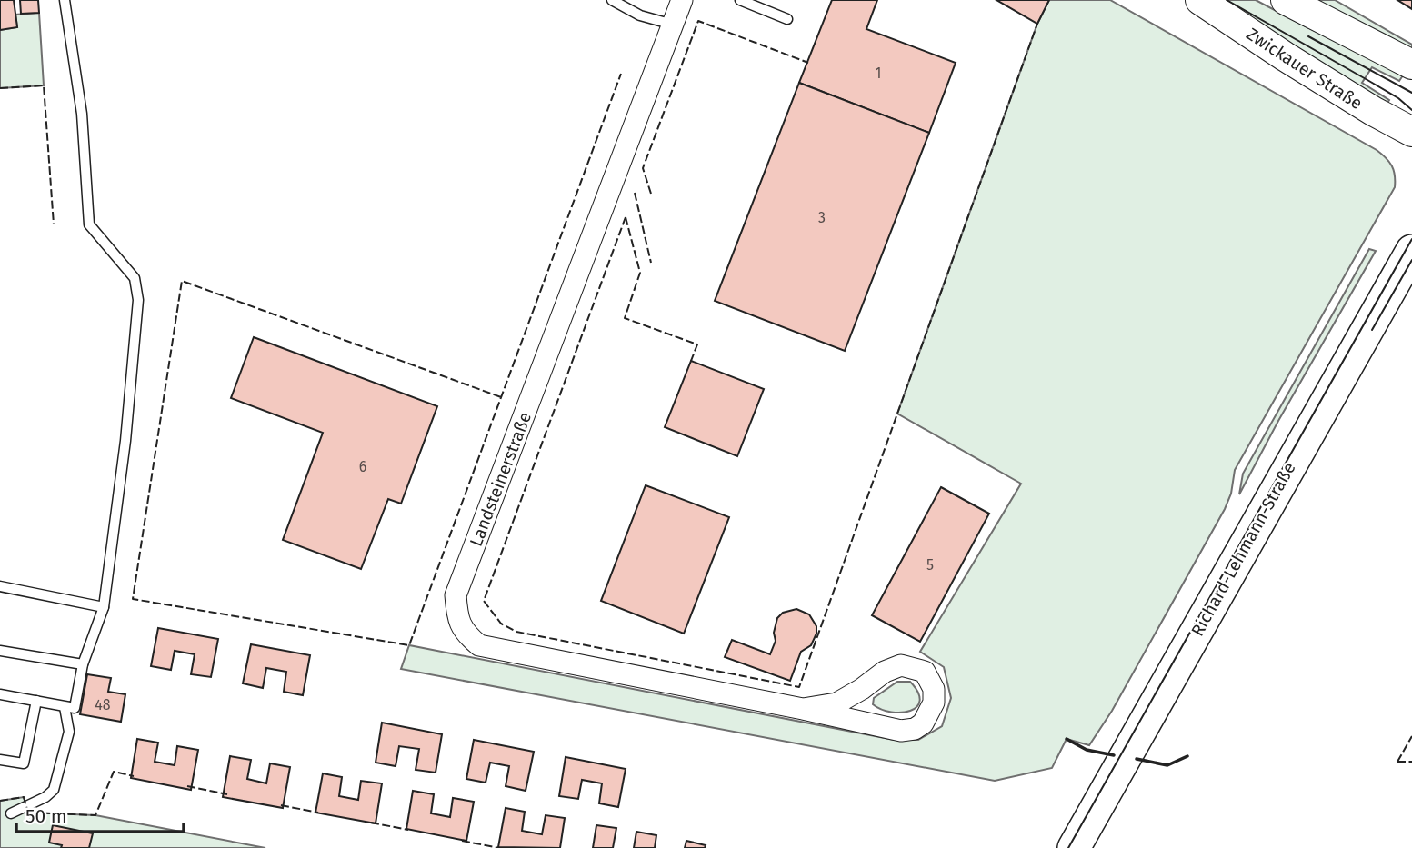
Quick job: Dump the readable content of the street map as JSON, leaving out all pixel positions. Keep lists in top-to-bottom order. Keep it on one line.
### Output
{"streets":{"main road":["Zwickauer Straße","Richard-Lehmann-Straße"],"street":["Landsteinerstraße"]},"house_numbers":["1","3","6","5","48"],"scale_bar":"50 m"}
